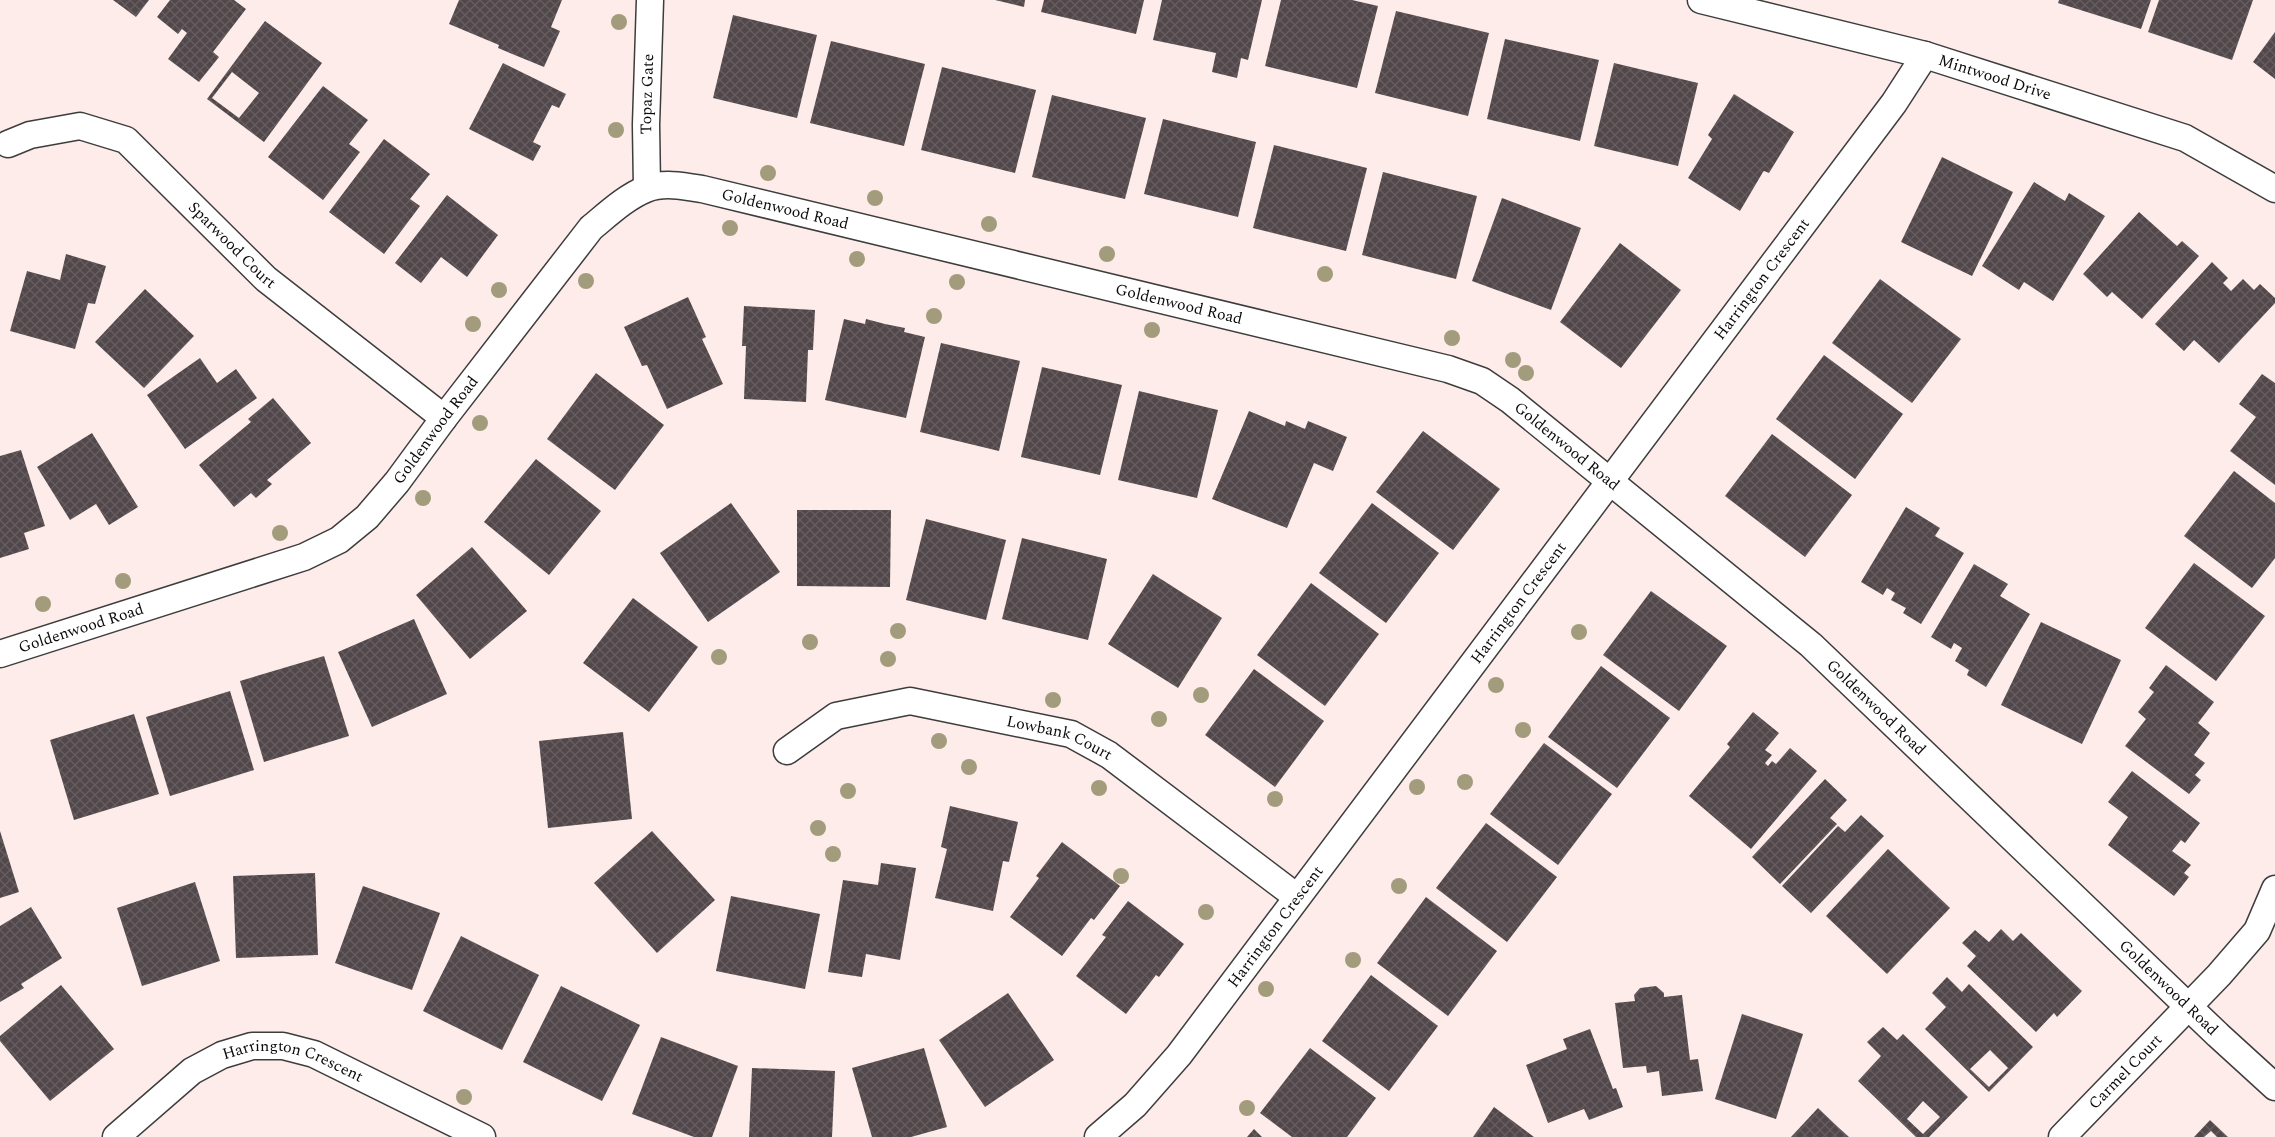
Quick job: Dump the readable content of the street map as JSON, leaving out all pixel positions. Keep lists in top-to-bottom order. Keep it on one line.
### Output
{"streets":{"street":["Mintwood Drive","Topaz Gate","Goldenwood Road","Sparwood Court","Harrington Crescent","Lowbank Court","Carmel Court"]},"crossings":[["Mintwood Drive","Harrington Crescent"],["Topaz Gate","Goldenwood Road"],["Goldenwood Road","Sparwood Court"],["Goldenwood Road","Harrington Crescent"],["Goldenwood Road","Carmel Court"],["Harrington Crescent","Lowbank Court"]]}
